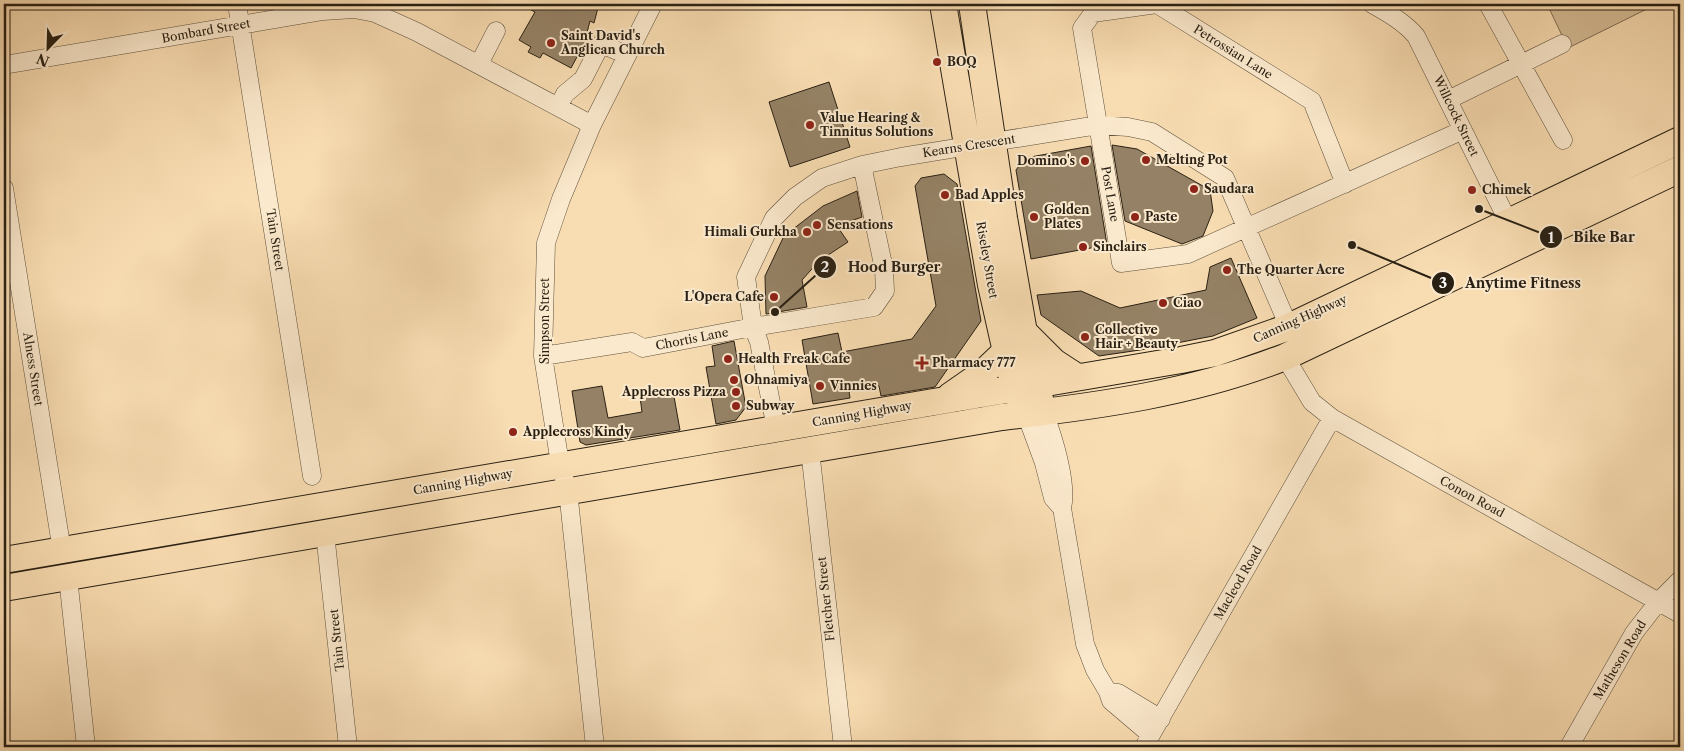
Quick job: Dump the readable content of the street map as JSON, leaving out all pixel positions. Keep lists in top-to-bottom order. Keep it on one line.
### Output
{"streets":{"highway":["Riseley Street","Canning Highway"],"street":["Bombard Street","Petrossian Lane","Willcock Street","Kearns Crescent","Post Lane","Tain Street","Simpson Street","Chortis Lane","Alness Street","Conon Road","Macleod Road","Fletcher Street","Matheson Road"]},"crossings":[["Bombard Street","Tain Street"],["Bombard Street","Simpson Street"],["Petrossian Lane","Kearns Crescent"],["Petrossian Lane","Post Lane"],["Willcock Street","Canning Highway"],["Kearns Crescent","Post Lane"],["Kearns Crescent","Riseley Street"],["Kearns Crescent","Canning Highway"],["Kearns Crescent","Chortis Lane"],["Tain Street","Canning Highway"],["Riseley Street","Canning Highway"],["Riseley Street","Macleod Road"],["Canning Highway","Simpson Street"],["Canning Highway","Alness Street"],["Canning Highway","Conon Road"],["Canning Highway","Fletcher Street"],["Simpson Street","Chortis Lane"],["Conon Road","Macleod Road"],["Conon Road","Matheson Road"]],"places":{"other":["Saint David's Anglican Church","BOQ","Value Hearing & Tinnitus Solutions","Melting Pot","Domino's","Saudara","Chimek","Bad Apples","Bike Bar","Golden Plates","Paste","Sensations","Himali Gurkha","Anytime Fitness","Sinclairs","The Quarter Acre","L'Opera Cafe","Ciao","Hood Burger","Collective Hair + Beauty","Health Freak Cafe","Ohnamiya","Vinnies","Applecross Pizza","Subway","Applecross Kindy"],"health":["Pharmacy 777"]},"north":"bottom left"}
